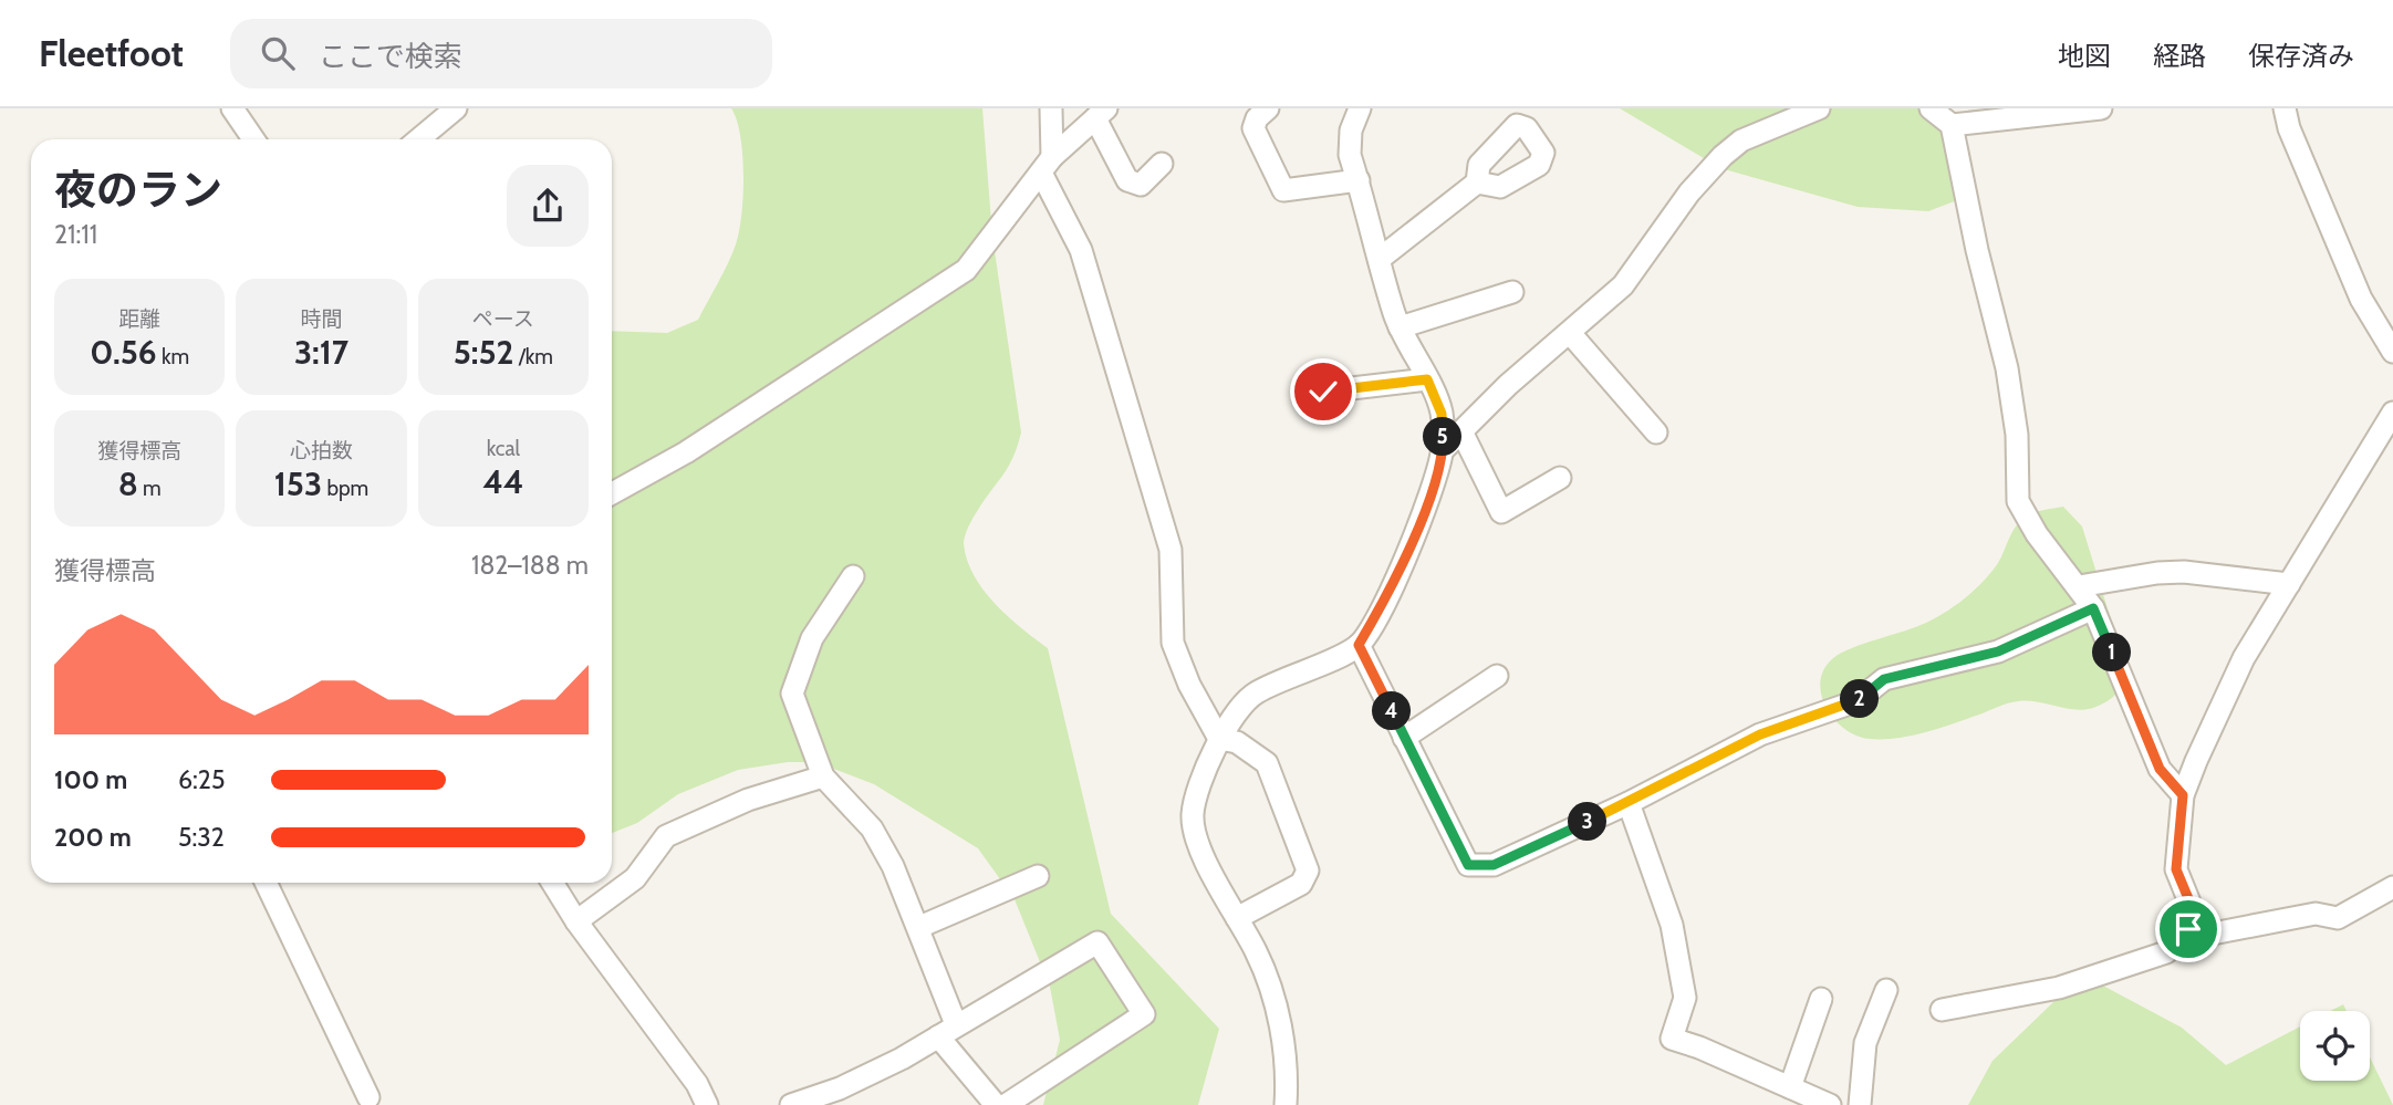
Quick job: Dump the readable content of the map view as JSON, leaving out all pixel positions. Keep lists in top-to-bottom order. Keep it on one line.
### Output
{"page":{"header":"Fleetfoot","search":"ここで検索","nav":["地図","経路","保存済み"],"heading":["夜のラン","21:11"],"stats":[["距離","0.56 km"],["時間","3:17"],["ペース","5:52 /km"],["獲得標高","8 m"],["心拍数","153 bpm"],["kcal","44"]],"pins":["5","1","2","4","3"],"chart":["獲得標高","182–188 m"],"list":[{"name":"100 m","note":"6:25"},{"name":"200 m","note":"5:32"}]}}
